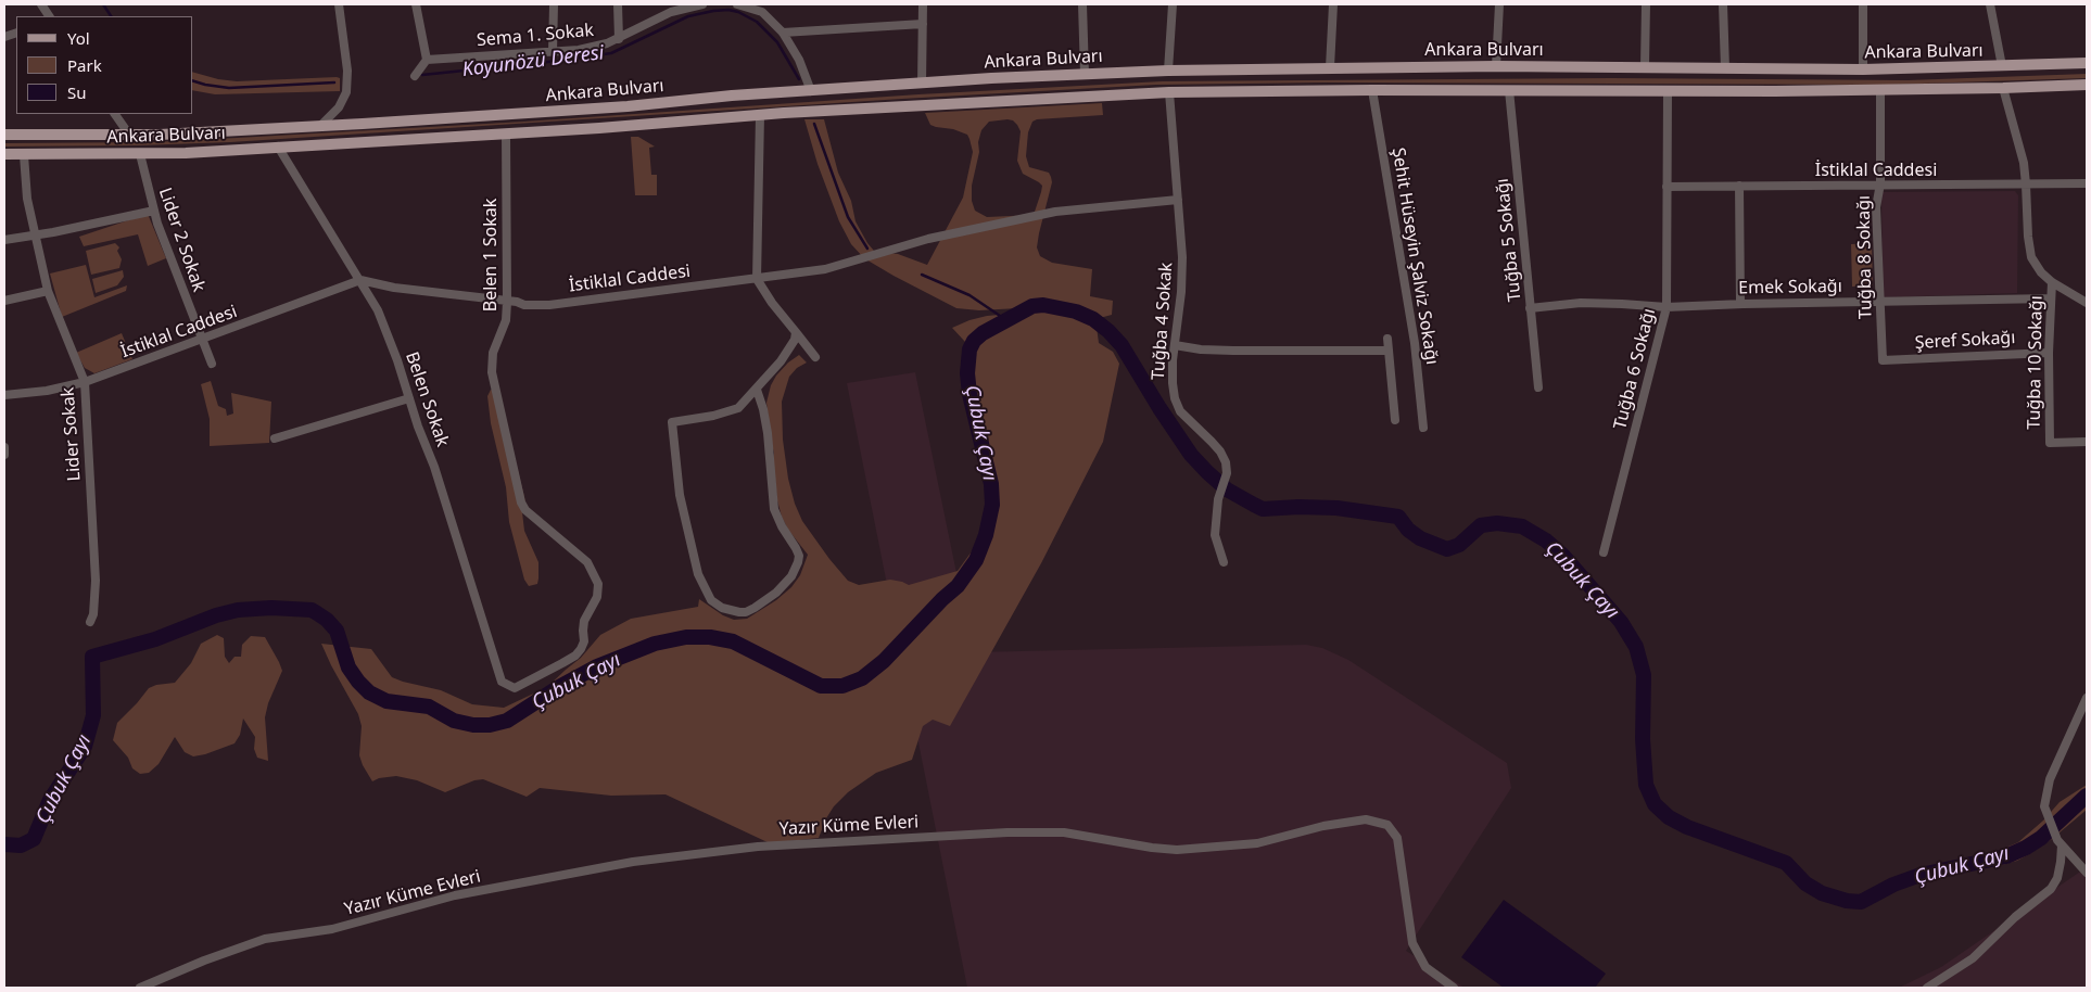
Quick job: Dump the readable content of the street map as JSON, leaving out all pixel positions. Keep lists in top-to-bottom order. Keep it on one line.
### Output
{"streets":{"main road":["Ankara Bulvarı"],"street":["Sema 1. Sokak","İstiklal Caddesi","Lider 2 Sokak","Tuğba 5 Sokağı","Belen 1 Sokak","Şehit Hüseyin Şalviz Sokağı","Tuğba 8 Sokağı","Emek Sokağı","Tuğba 4 Sokak","Şeref Sokağı","Tuğba 10 Sokağı","Tuğba 6 Sokağı","Belen Sokak","Lider Sokak","Yazır Küme Evleri"]},"crossings":[["Ankara Bulvarı","Lider 2 Sokak"],["Ankara Bulvarı","Tuğba 5 Sokağı"],["Ankara Bulvarı","Belen 1 Sokak"],["Ankara Bulvarı","Şehit Hüseyin Şalviz Sokağı"],["Ankara Bulvarı","Tuğba 8 Sokağı"],["Ankara Bulvarı","Tuğba 4 Sokak"],["Ankara Bulvarı","Tuğba 6 Sokağı"],["Ankara Bulvarı","Belen Sokak"],["Ankara Bulvarı","Lider Sokak"],["İstiklal Caddesi","Lider 2 Sokak"],["İstiklal Caddesi","Belen 1 Sokak"],["İstiklal Caddesi","Tuğba 8 Sokağı"],["İstiklal Caddesi","Tuğba 4 Sokak"],["İstiklal Caddesi","Tuğba 6 Sokağı"],["İstiklal Caddesi","Belen Sokak"],["İstiklal Caddesi","Lider Sokak"],["Tuğba 5 Sokağı","Emek Sokağı"],["Belen 1 Sokak","Belen Sokak"],["Tuğba 8 Sokağı","Emek Sokağı"],["Tuğba 8 Sokağı","Şeref Sokağı"],["Emek Sokağı","Tuğba 10 Sokağı"],["Emek Sokağı","Tuğba 6 Sokağı"],["Şeref Sokağı","Tuğba 10 Sokağı"]],"water":["Koyunözü Deresi","Çubuk Çayı"],"legend":["Yol","Park","Su"]}
